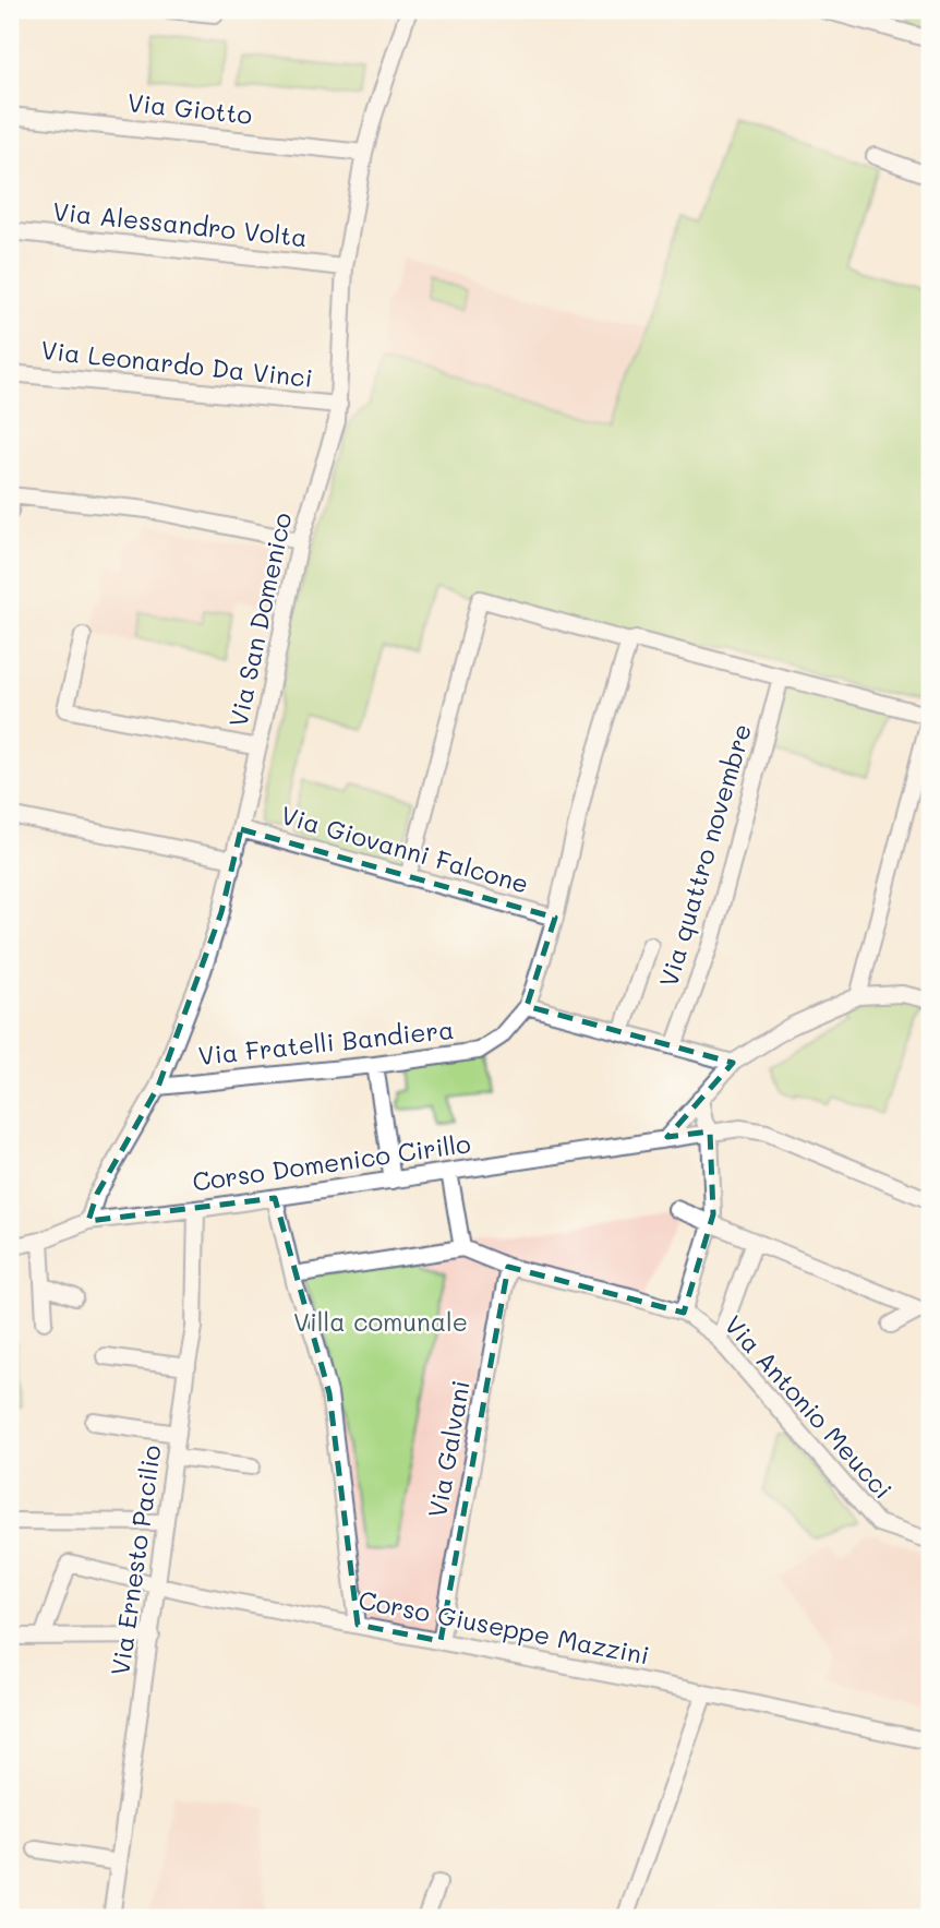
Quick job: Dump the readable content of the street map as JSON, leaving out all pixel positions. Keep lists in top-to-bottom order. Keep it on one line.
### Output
{"streets":{"street":["Via Giotto","Via Alessandro Volta","Via Leonardo Da Vinci","Via San Domenico","Via Giovanni Falcone","Via quattro novembre","Via Fratelli Bandiera","Corso Domenico Cirillo","Via Antonio Meucci","Via Galvani","Via Ernesto Pacilio","Corso Giuseppe Mazzini"]},"crossings":[["Via Giotto","Via San Domenico"],["Via Alessandro Volta","Via San Domenico"],["Via Leonardo Da Vinci","Via San Domenico"],["Via San Domenico","Via Giovanni Falcone"],["Via San Domenico","Via Fratelli Bandiera"],["Via San Domenico","Corso Domenico Cirillo"],["Via Giovanni Falcone","Via Fratelli Bandiera"],["Corso Domenico Cirillo","Via Ernesto Pacilio"],["Via Antonio Meucci","Via Galvani"],["Via Galvani","Corso Giuseppe Mazzini"],["Via Ernesto Pacilio","Corso Giuseppe Mazzini"]],"parks":["Villa comunale"]}
